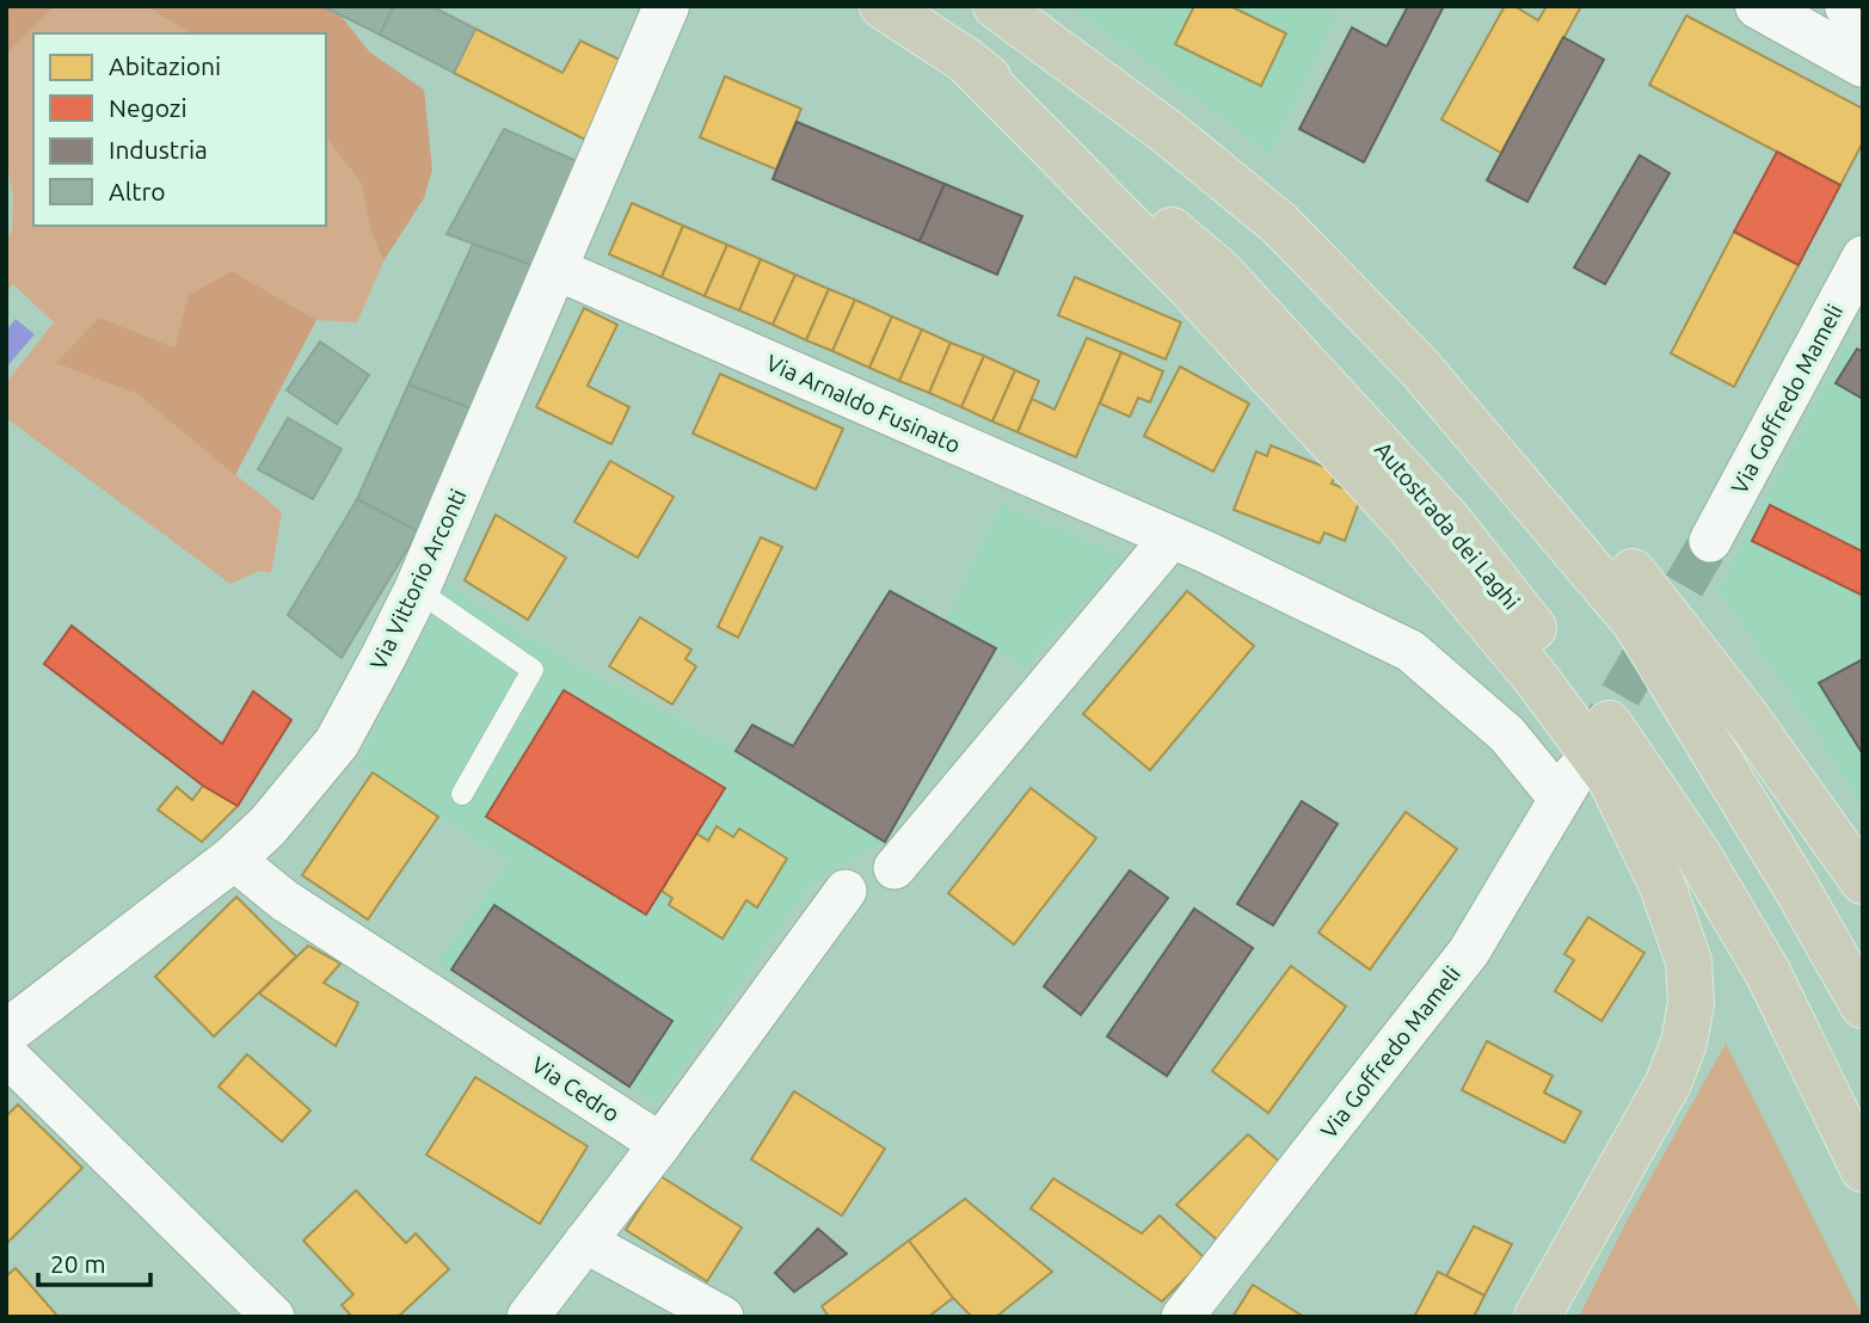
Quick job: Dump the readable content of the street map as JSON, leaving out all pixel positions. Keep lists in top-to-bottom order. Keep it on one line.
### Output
{"streets":{"highway":["Autostrada dei Laghi"],"street":["Via Goffredo Mameli","Via Arnaldo Fusinato","Via Vittorio Arconti","Via Cedro"]},"crossings":[["Via Goffredo Mameli","Via Arnaldo Fusinato"],["Via Arnaldo Fusinato","Via Vittorio Arconti"],["Via Vittorio Arconti","Via Cedro"]],"legend":["Abitazioni","Negozi","Industria","Altro"],"scale_bar":"20 m"}
